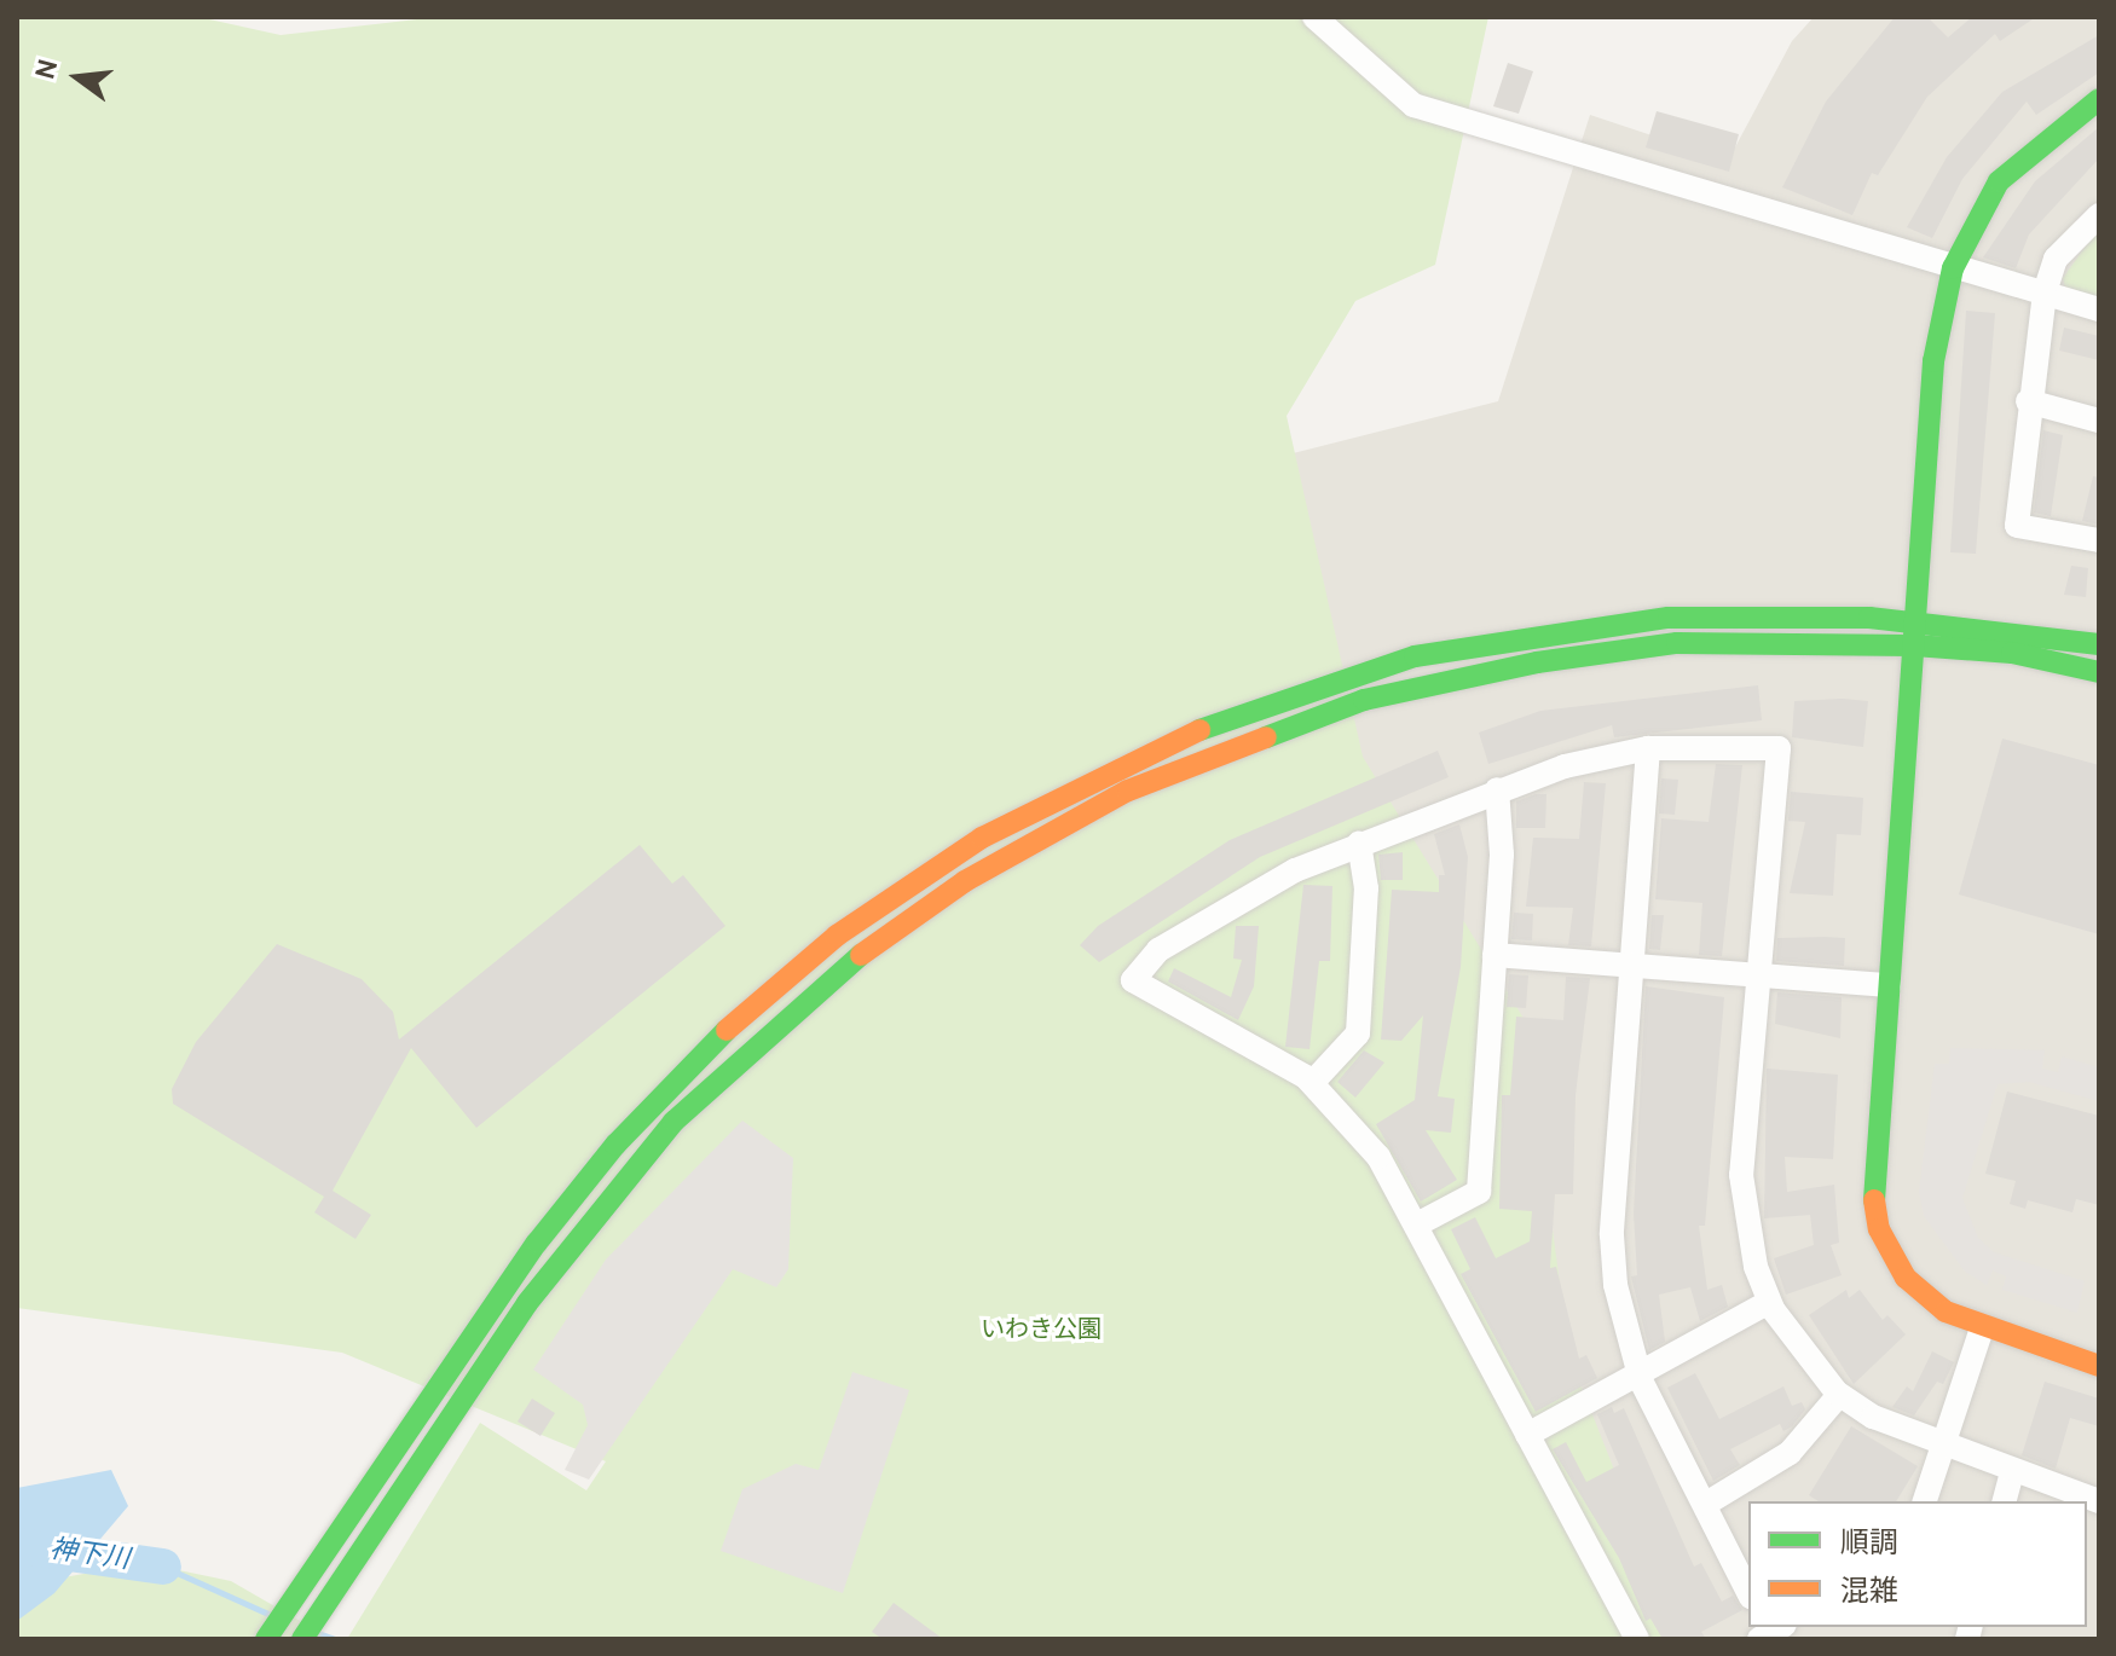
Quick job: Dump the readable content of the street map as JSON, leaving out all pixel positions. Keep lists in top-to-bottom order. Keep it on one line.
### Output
{"water":["神下川"],"parks":["いわき公園"],"legend":["順調","混雑"],"north":"left"}
